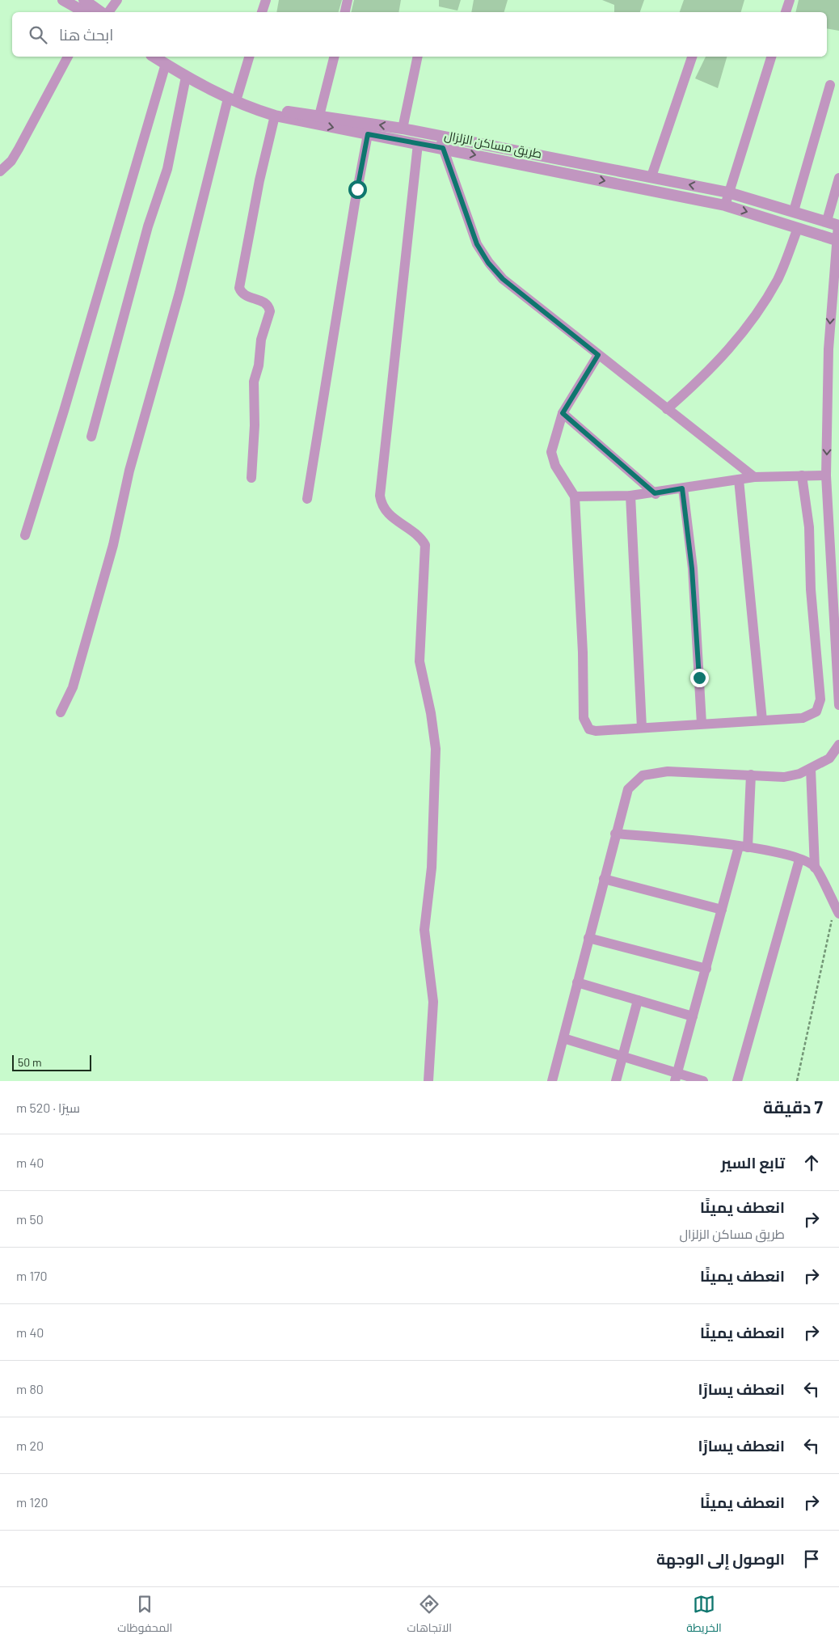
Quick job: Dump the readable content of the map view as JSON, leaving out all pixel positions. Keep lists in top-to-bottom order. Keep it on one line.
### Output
{"streets":{"street":["طريق مساكن الزلزال"]},"scale_bar":"50 m","page":{"search":"ابحث هنا","scale":"50 m","heading":["7 دقيقة","سيرًا · 520 m"],"list":[["تابع السير","40 m"],["انعطف يمينًا","طريق مساكن الزلزال","50 m"],["انعطف يمينًا","170 m"],["انعطف يمينًا","40 m"],["انعطف يسارًا","80 m"],["انعطف يسارًا","20 m"],["انعطف يمينًا","120 m"],"الوصول إلى الوجهة"],"nav":["الخريطة","الاتجاهات","المحفوظات"]}}
